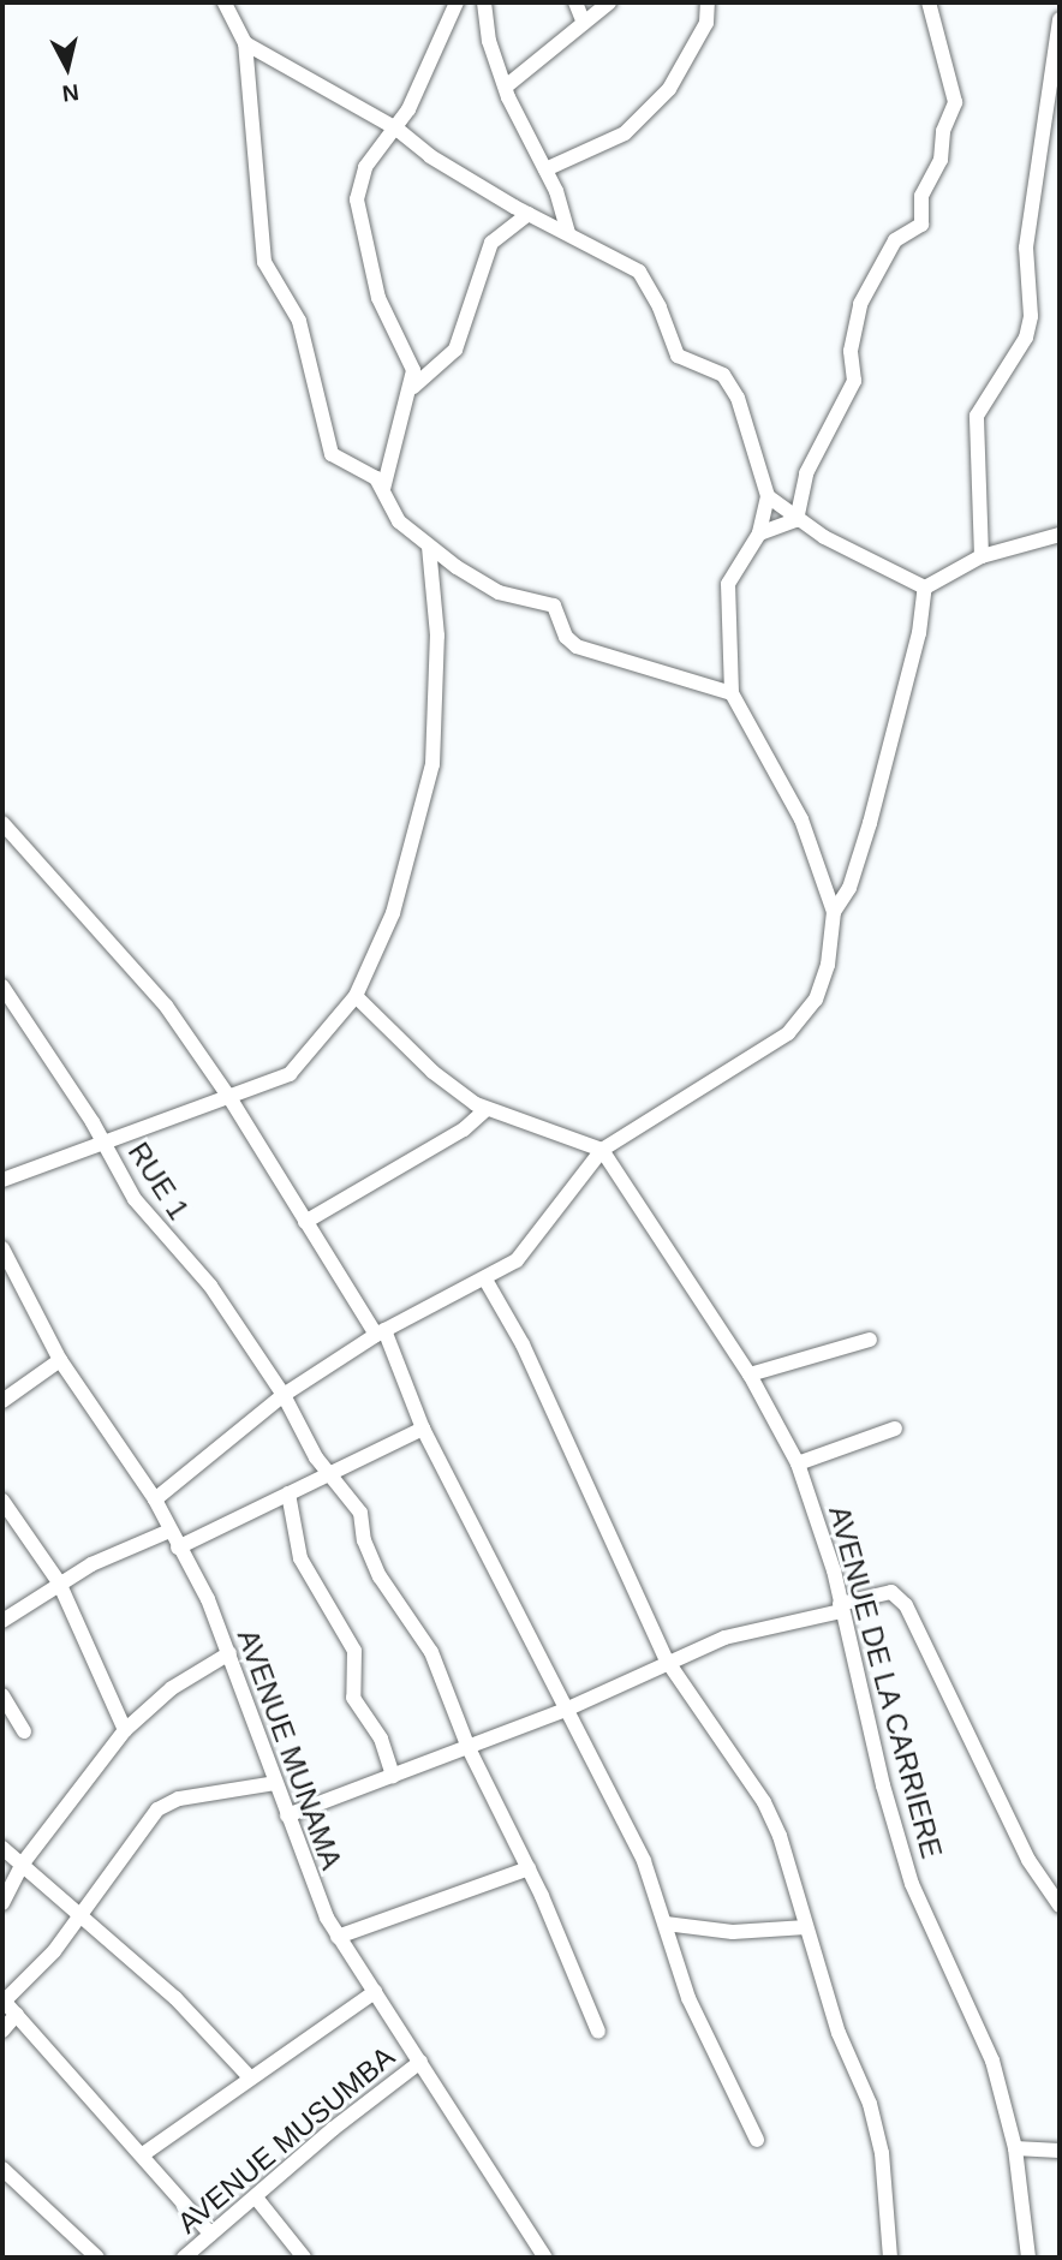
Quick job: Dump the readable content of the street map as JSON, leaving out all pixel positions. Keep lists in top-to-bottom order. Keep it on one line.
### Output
{"streets":{"street":["RUE 1","AVENUE DE LA CARRIERE","AVENUE MUNAMA","AVENUE MUSUMBA"]},"crossings":[["AVENUE MUNAMA","AVENUE MUSUMBA"]],"north":"bottom"}
